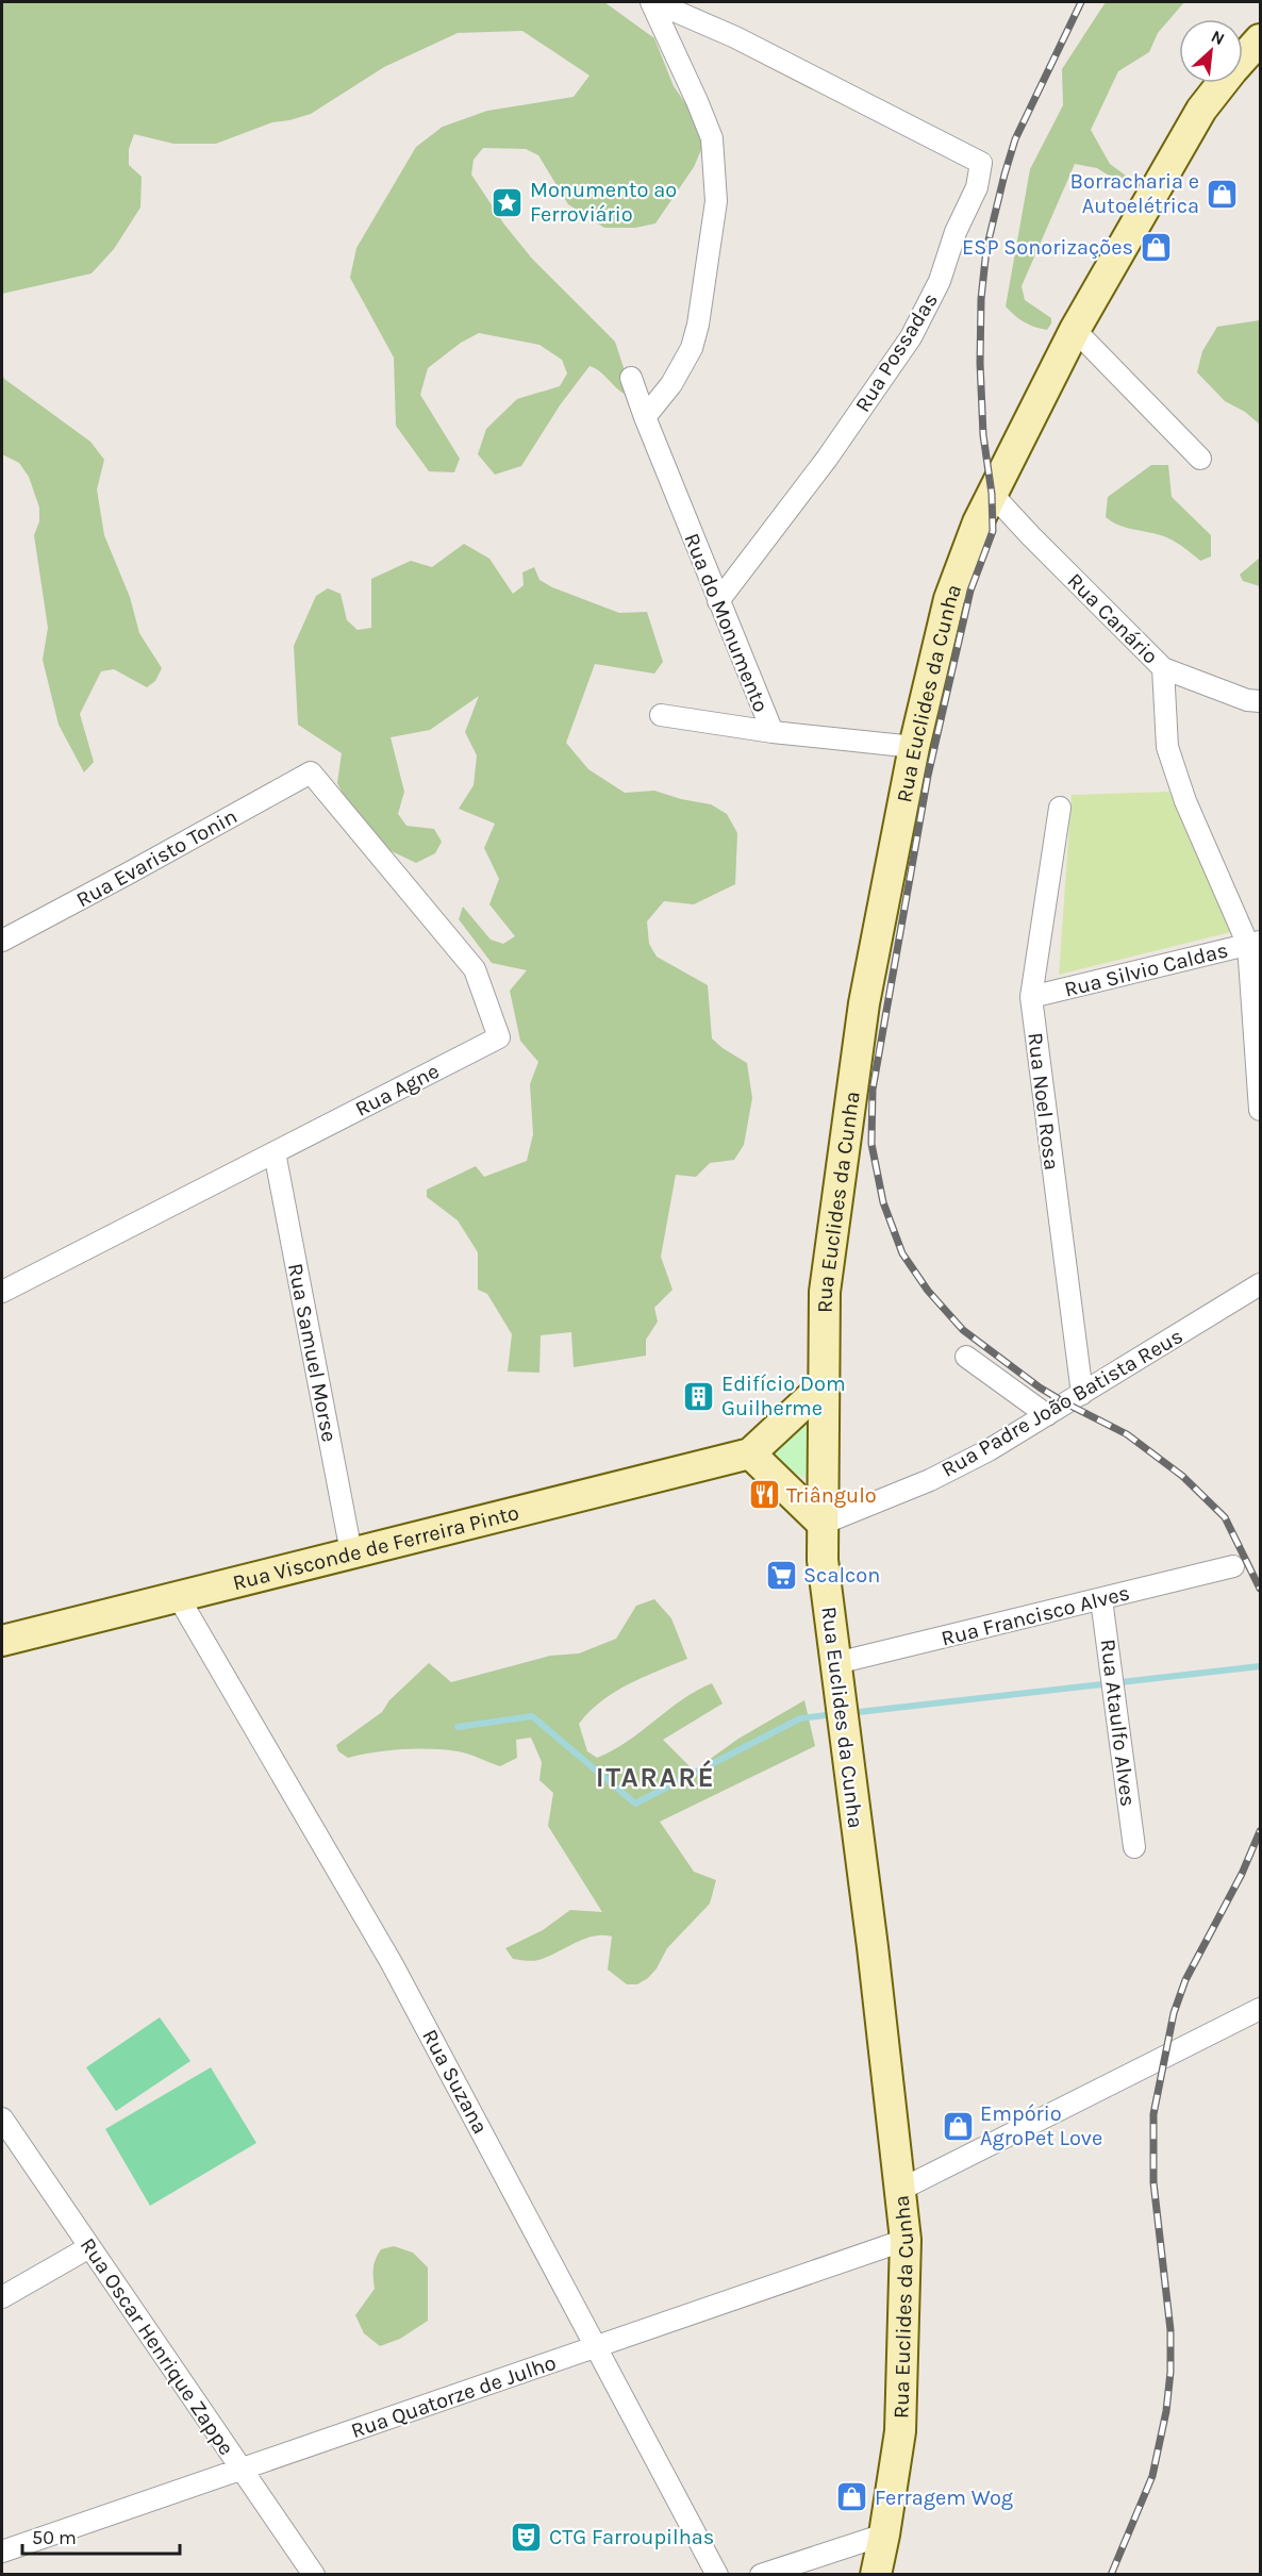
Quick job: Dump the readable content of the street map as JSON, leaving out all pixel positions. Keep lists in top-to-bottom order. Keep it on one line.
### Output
{"streets":{"street":["Rua Possadas","Rua Canário","Rua do Monumento","Rua Euclides da Cunha","Rua Evaristo Tonin","Rua Silvio Caldas","Rua Agne","Rua Noel Rosa","Rua Samuel Morse","Rua Padre João Batista Reus","Rua Visconde de Ferreira Pinto","Rua Francisco Alves","Rua Ataulfo Alves","Rua Suzana","Rua Oscar Henrique Zappe","Rua Quatorze de Julho"]},"crossings":[["Rua Possadas","Rua do Monumento"],["Rua Canário","Rua Euclides da Cunha"],["Rua do Monumento","Rua Euclides da Cunha"],["Rua Euclides da Cunha","Rua Padre João Batista Reus"],["Rua Euclides da Cunha","Rua Visconde de Ferreira Pinto"],["Rua Euclides da Cunha","Rua Francisco Alves"],["Rua Euclides da Cunha","Rua Quatorze de Julho"],["Rua Evaristo Tonin","Rua Agne"],["Rua Silvio Caldas","Rua Noel Rosa"],["Rua Agne","Rua Samuel Morse"],["Rua Noel Rosa","Rua Padre João Batista Reus"],["Rua Samuel Morse","Rua Visconde de Ferreira Pinto"],["Rua Visconde de Ferreira Pinto","Rua Suzana"],["Rua Francisco Alves","Rua Ataulfo Alves"],["Rua Suzana","Rua Quatorze de Julho"],["Rua Oscar Henrique Zappe","Rua Quatorze de Julho"]],"districts":["ITARARÉ"],"places":{"shop":["Borracharia e Autoelétrica","ESP Sonorizações","Empório AgroPet Love","Ferragem Wog"],"place":["Monumento ao Ferroviário"],"building":["Edifício Dom Guilherme"],"restaurant":["Triângulo"],"supermarket":["Scalcon"],"theatre":["CTG Farroupilhas"]},"scale_bar":"50 m","north":"top right"}
